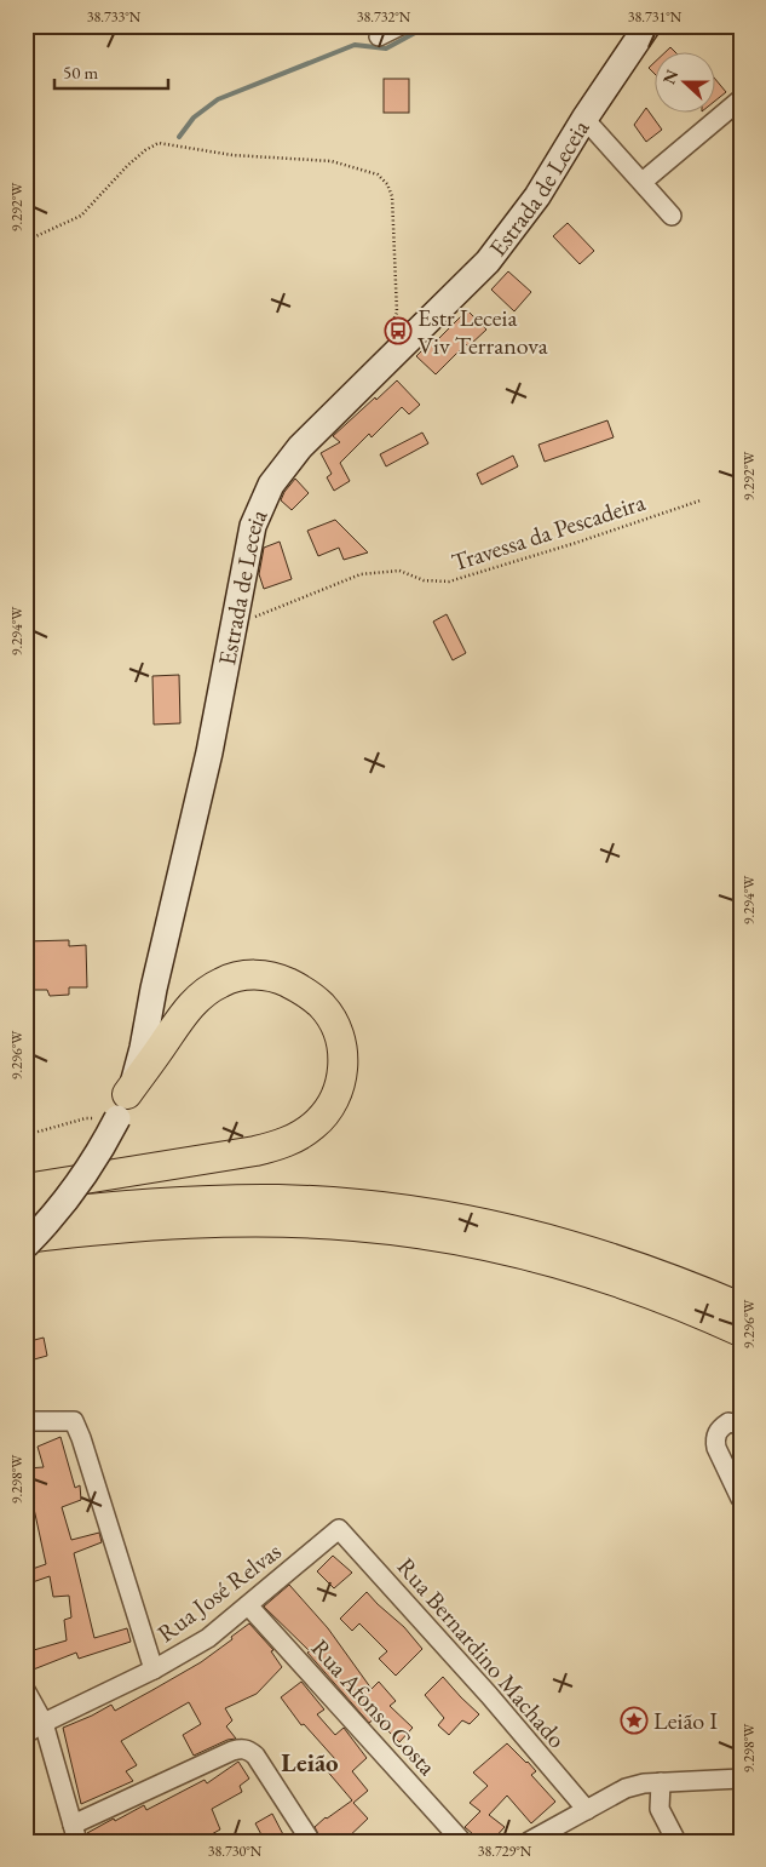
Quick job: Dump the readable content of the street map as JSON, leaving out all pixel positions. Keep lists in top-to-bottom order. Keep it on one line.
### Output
{"streets":{"street":["Estrada de Leceia","Rua José Relvas","Rua Bernardino Machado","Rua Afonso Costa"],"path":["Travessa da Pescadeira"]},"crossings":[["Estrada de Leceia","Travessa da Pescadeira"],["Rua José Relvas","Rua Bernardino Machado"],["Rua José Relvas","Rua Afonso Costa"]],"districts":["Leião"],"places":{"bus stop":["Estr Leceia Viv Terranova"],"place":["Leião I"]},"scale_bar":"50 m","north":"left","coordinates":["38.733°N","38.732°N","38.731°N","9.292°W","9.294°W","9.296°W","9.298°W","38.730°N","38.729°N"]}
